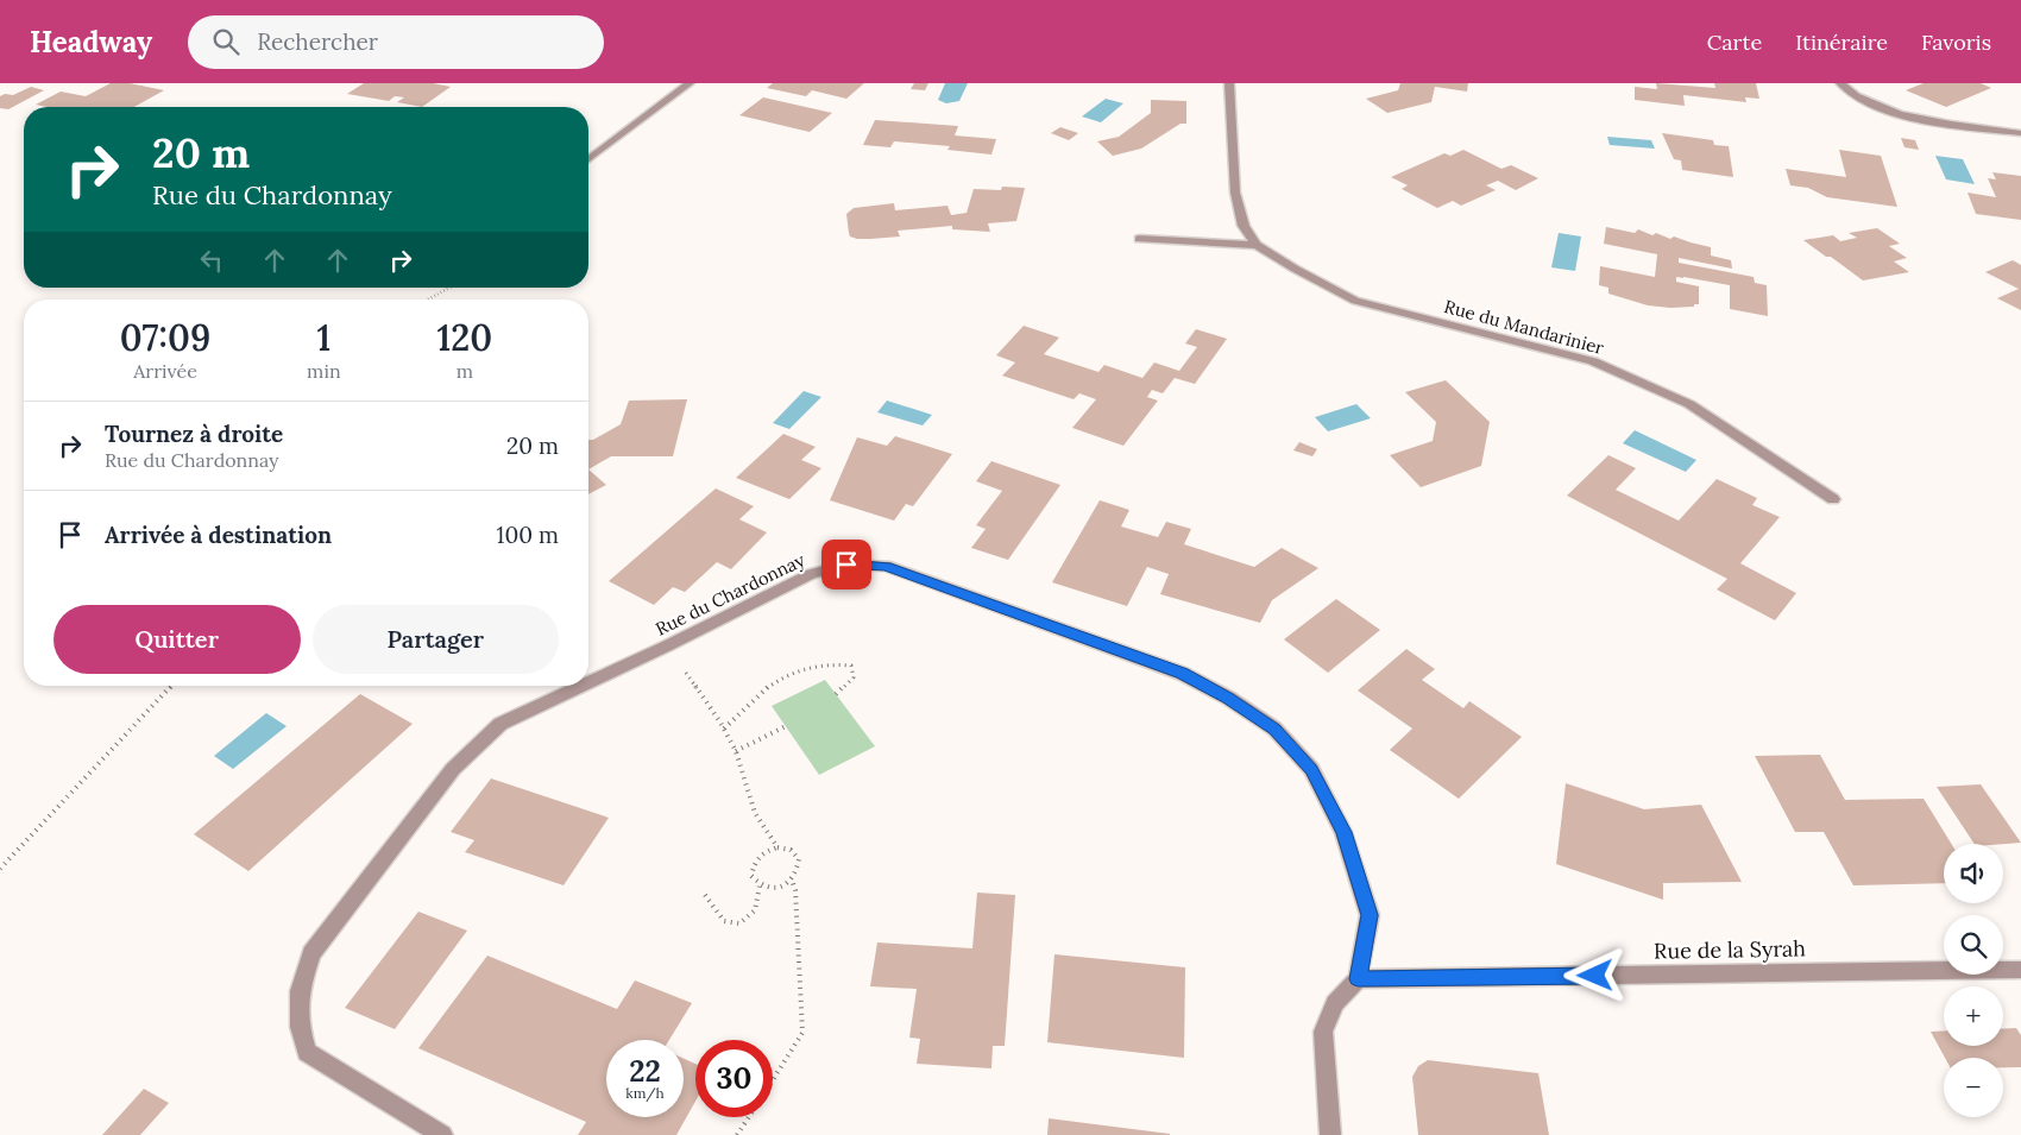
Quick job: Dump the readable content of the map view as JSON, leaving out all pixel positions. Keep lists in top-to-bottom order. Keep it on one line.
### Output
{"streets":{"street":["Rue du Mandarinier","Rue du Chardonnay","Rue de la Syrah"]},"crossings":[["Rue du Chardonnay","Rue de la Syrah"]],"page":{"header":"Headway","search":"Rechercher","nav":["Carte","Itinéraire","Favoris"],"turn":["20 m","Rue du Chardonnay"],"eta":["07:09","Arrivée","1","min","120","m"],"list":[{"name":"Tournez à droite","note":"Rue du Chardonnay","value":"20 m"},{"name":"Arrivée à destination","value":"100 m"}],"buttons":["Quitter","Partager"],"map_buttons":["+","−"],"speed":"22 km/h","limit":"30"}}
